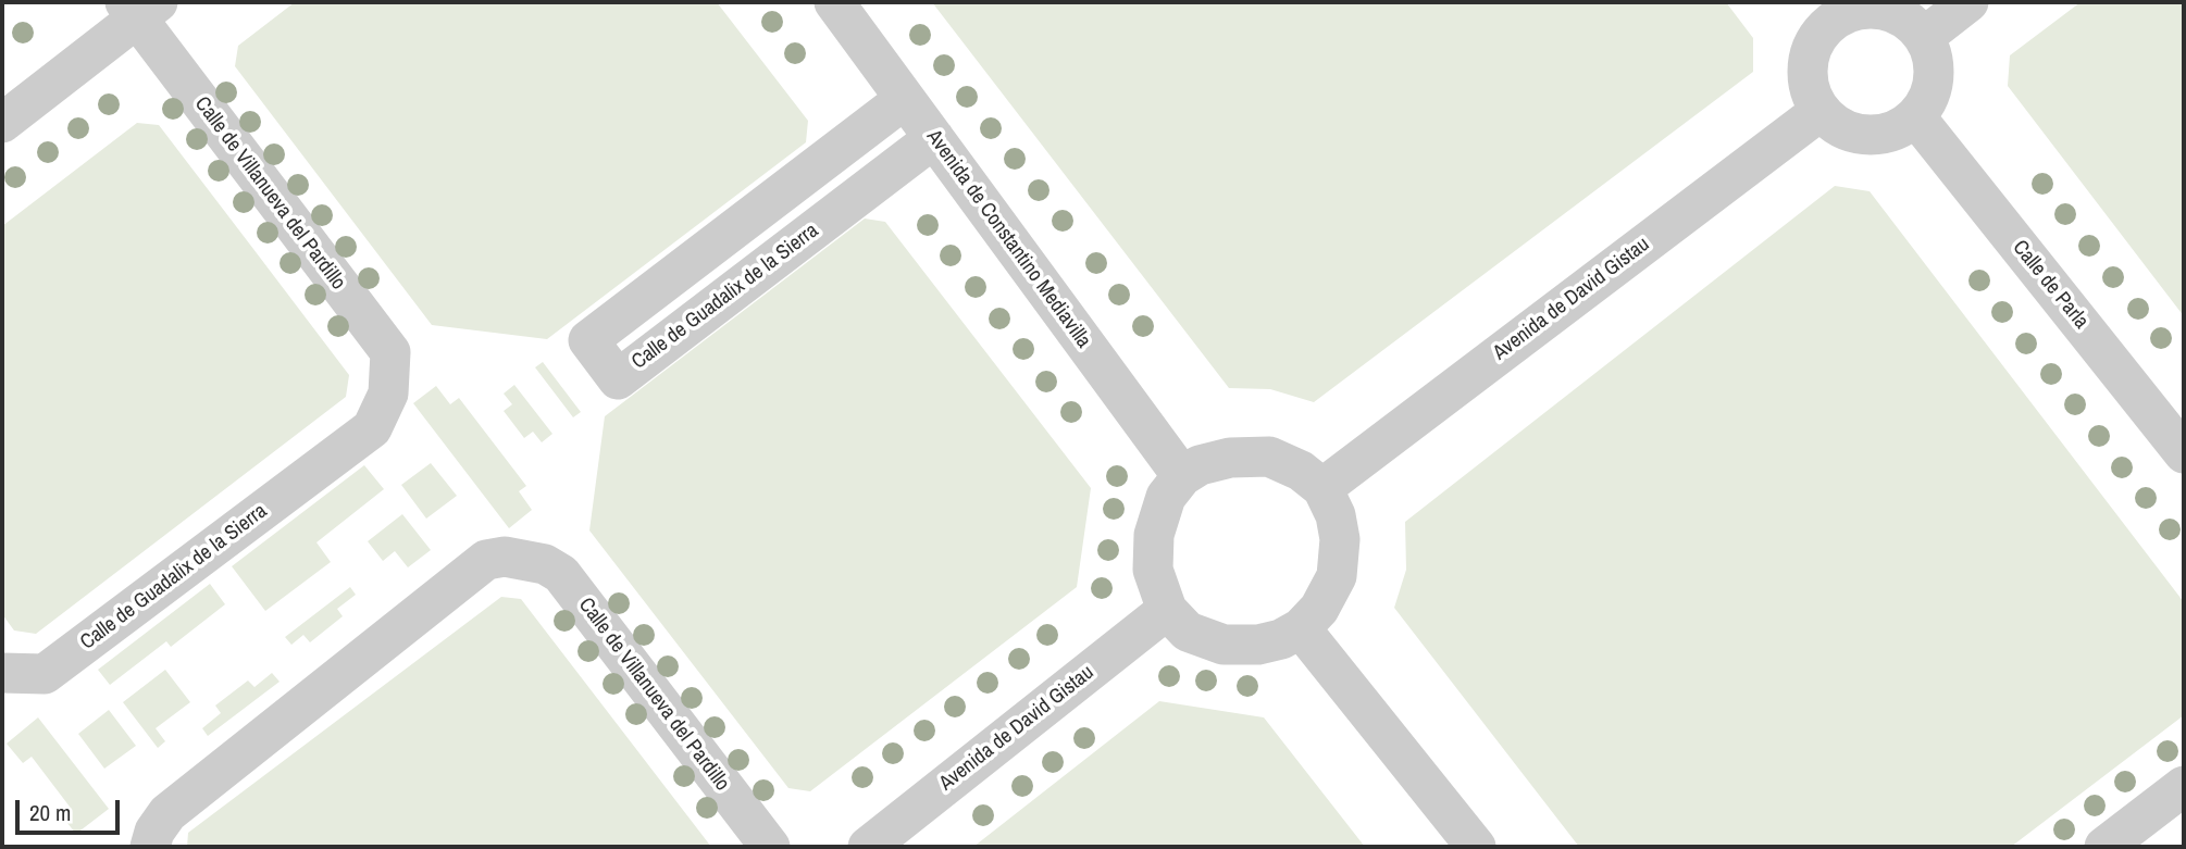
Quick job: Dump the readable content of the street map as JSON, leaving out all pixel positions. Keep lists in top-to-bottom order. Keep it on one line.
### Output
{"streets":{"street":["Calle de Villanueva del Pardillo","Avenida de Constantino Mediavilla","Calle de Parla","Calle de Guadalix de la Sierra","Avenida de David Gistau"]},"crossings":[["Calle de Villanueva del Pardillo","Calle de Guadalix de la Sierra"],["Avenida de Constantino Mediavilla","Calle de Guadalix de la Sierra"],["Avenida de Constantino Mediavilla","Avenida de David Gistau"],["Calle de Parla","Avenida de David Gistau"]],"scale_bar":"20 m"}
